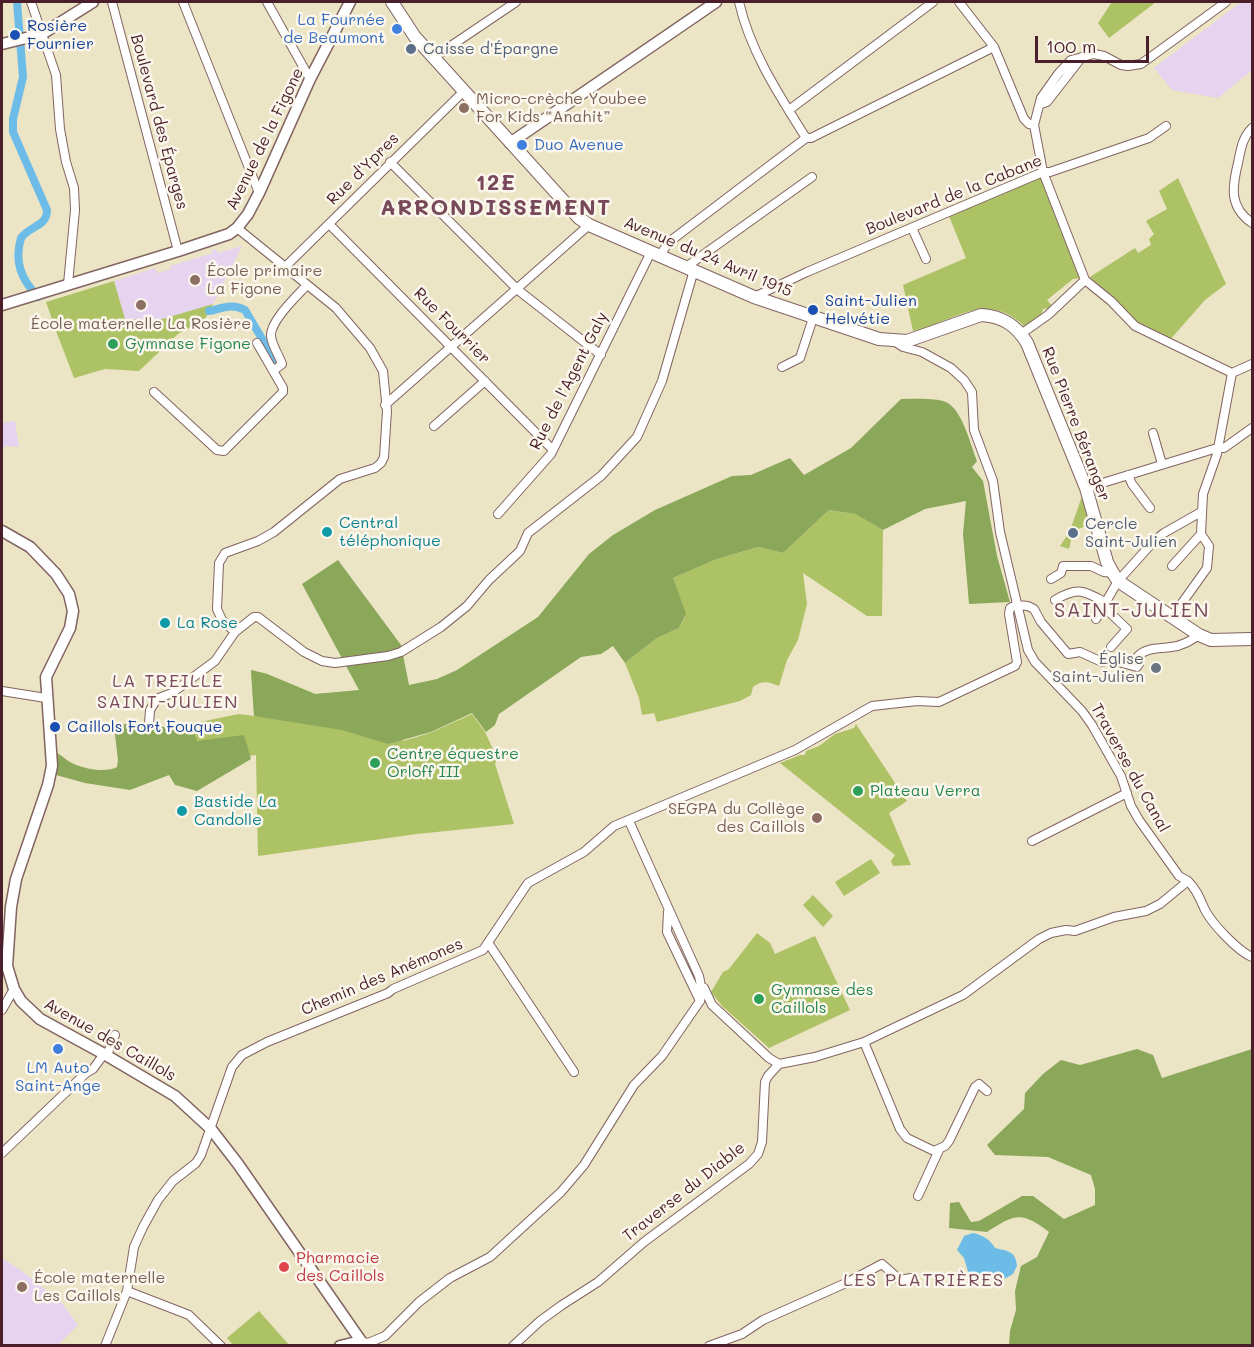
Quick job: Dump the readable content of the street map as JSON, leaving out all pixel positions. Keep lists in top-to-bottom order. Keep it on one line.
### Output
{"streets":{"main road":["Avenue du 24 Avril 1915","Rue Pierre Béranger"],"street":["Boulevard des Éparges","Avenue de la Figone","Rue d'Ypres","Boulevard de la Cabane","Rue Fourrier","Rue de l'Agent Galy","Traverse du Canal","Chemin des Anémones","Avenue des Caillols","Traverse du Diable"]},"crossings":[["Boulevard des Éparges","Avenue de la Figone"],["Rue d'Ypres","Avenue du 24 Avril 1915"],["Rue d'Ypres","Rue Fourrier"],["Boulevard de la Cabane","Avenue du 24 Avril 1915"],["Avenue du 24 Avril 1915","Rue de l'Agent Galy"],["Avenue du 24 Avril 1915","Rue Pierre Béranger"],["Avenue du 24 Avril 1915","Chemin des Anémones"],["Rue Fourrier","Rue de l'Agent Galy"],["Rue Pierre Béranger","Chemin des Anémones"],["Traverse du Canal","Chemin des Anémones"],["Chemin des Anémones","Avenue des Caillols"]],"districts":["12E ARRONDISSEMENT","SAINT-JULIEN","LA TREILLE SAINT-JULIEN","LES PLATRIÈRES"],"places":["La Fournée de Beaumont","Rosière Fournier","Caisse d'Épargne","Micro-crèche Youbee For Kids “Anahit”","Duo Avenue","École primaire La Figone","École maternelle La Rosière","Saint-Julien Helvétie","Gymnase Figone","Central téléphonique","Cercle Saint-Julien","La Rose","Église Saint-Julien","Caillols Fort Fouque","Centre équestre Orloff III","Plateau Verra","Bastide La Candolle","SEGPA du Collège des Caillols","Gymnase des Caillols","LM Auto Saint-Ange","Pharmacie des Caillols","École maternelle Les Caillols"],"scale_bar":"100 m"}
